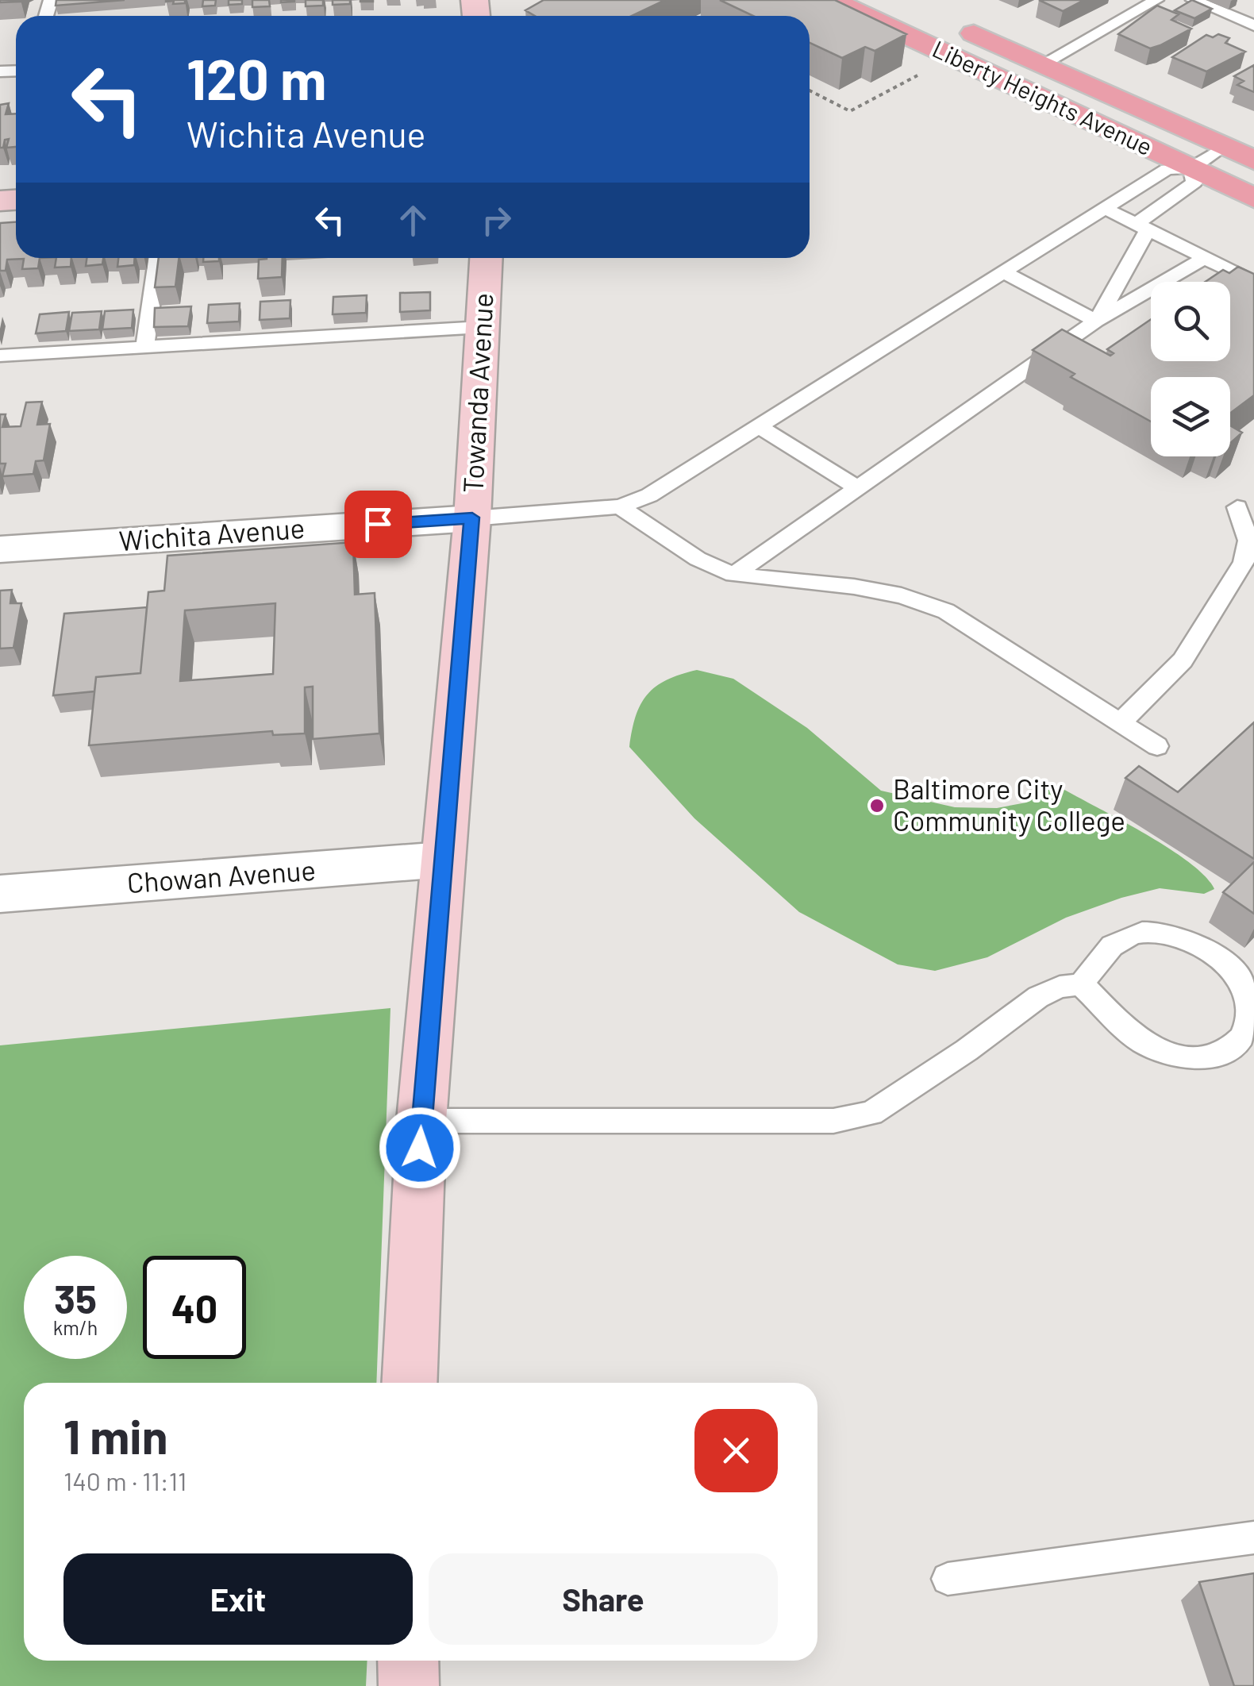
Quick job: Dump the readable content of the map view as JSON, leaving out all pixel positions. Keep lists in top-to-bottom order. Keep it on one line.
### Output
{"streets":{"main road":["Liberty Heights Avenue"],"street":["Towanda Avenue","Wichita Avenue","Chowan Avenue"]},"crossings":[["Towanda Avenue","Wichita Avenue"],["Towanda Avenue","Chowan Avenue"]],"places":["Baltimore City Community College"],"page":{"turn":["120 m","Wichita Avenue"],"speed":"35 km/h","limit":"40","heading":["1 min","140 m · 11:11"],"buttons":["Exit","Share"]}}
